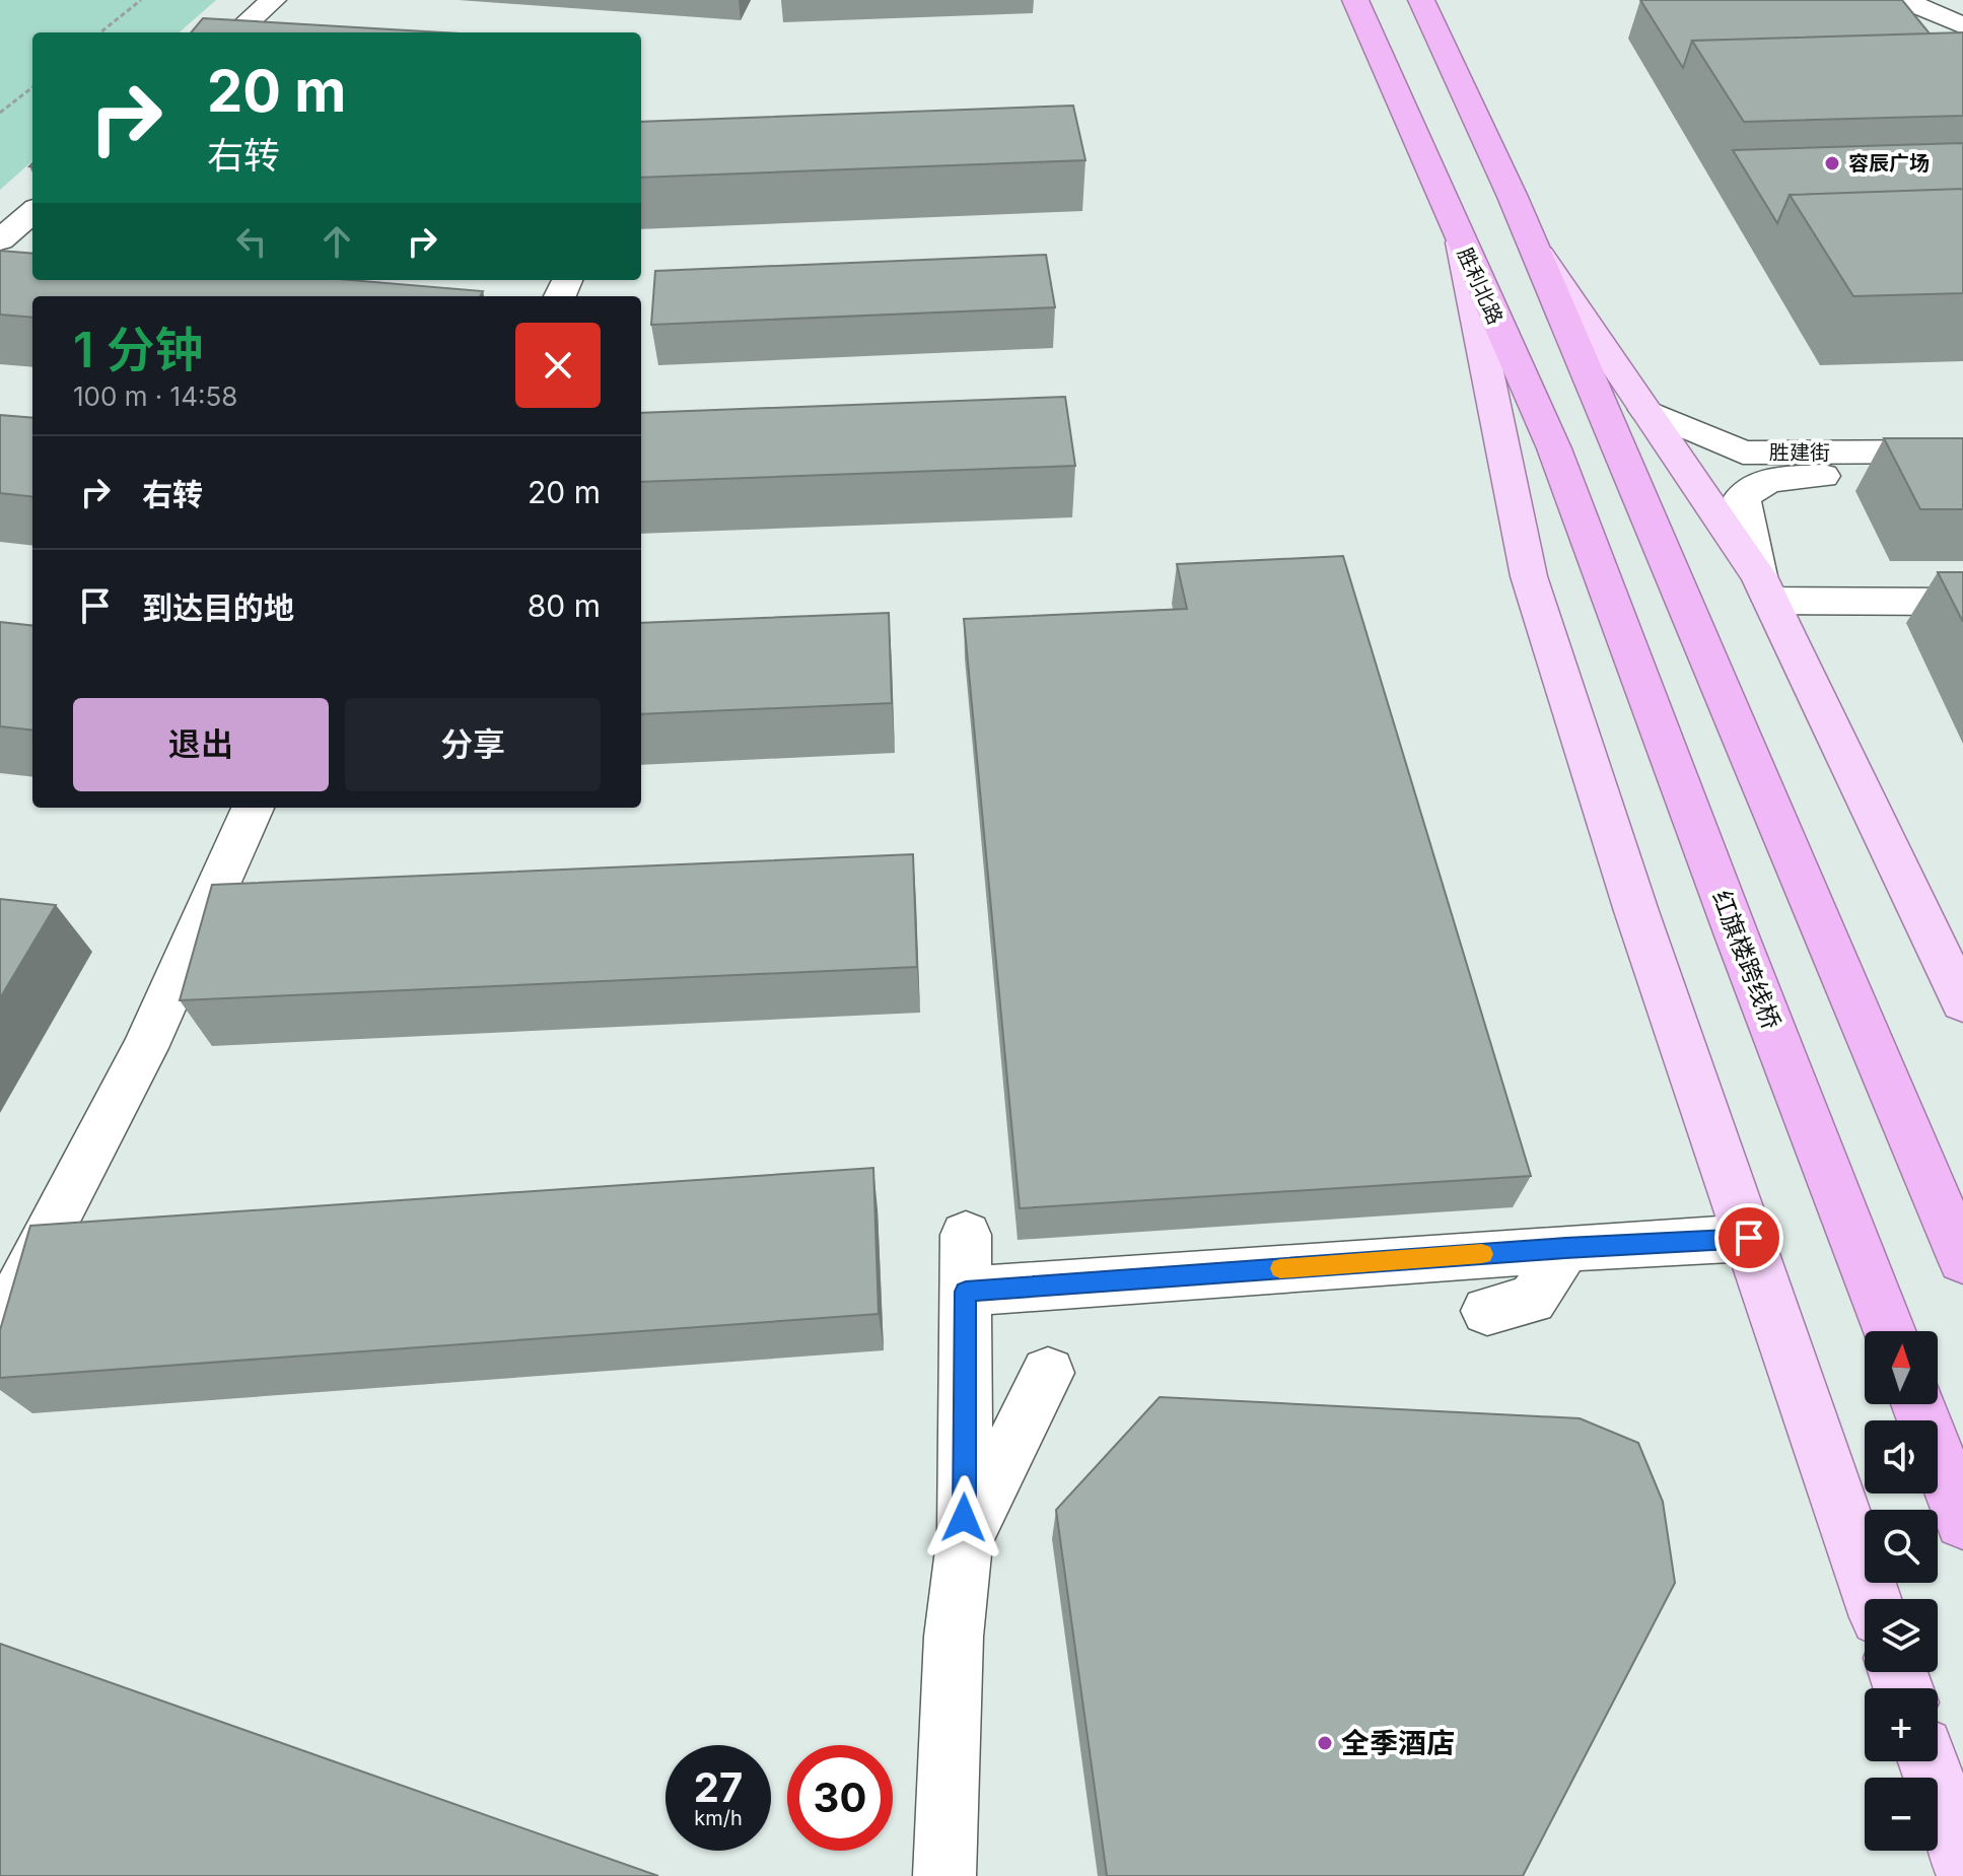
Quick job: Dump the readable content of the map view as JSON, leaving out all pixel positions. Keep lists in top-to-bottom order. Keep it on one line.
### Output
{"streets":{"highway":["胜利北路","红旗楼跨线桥"],"street":["胜建街"]},"crossings":[["胜利北路","红旗楼跨线桥"]],"places":["容辰广场","全季酒店"],"north":"top","page":{"turn":["20 m","右转"],"heading":["1 分钟","100 m · 14:58"],"list":[{"name":"右转","value":"20 m"},{"name":"到达目的地","value":"80 m"}],"buttons":["退出","分享"],"map_buttons":["+","−"],"speed":"27 km/h","limit":"30"}}
